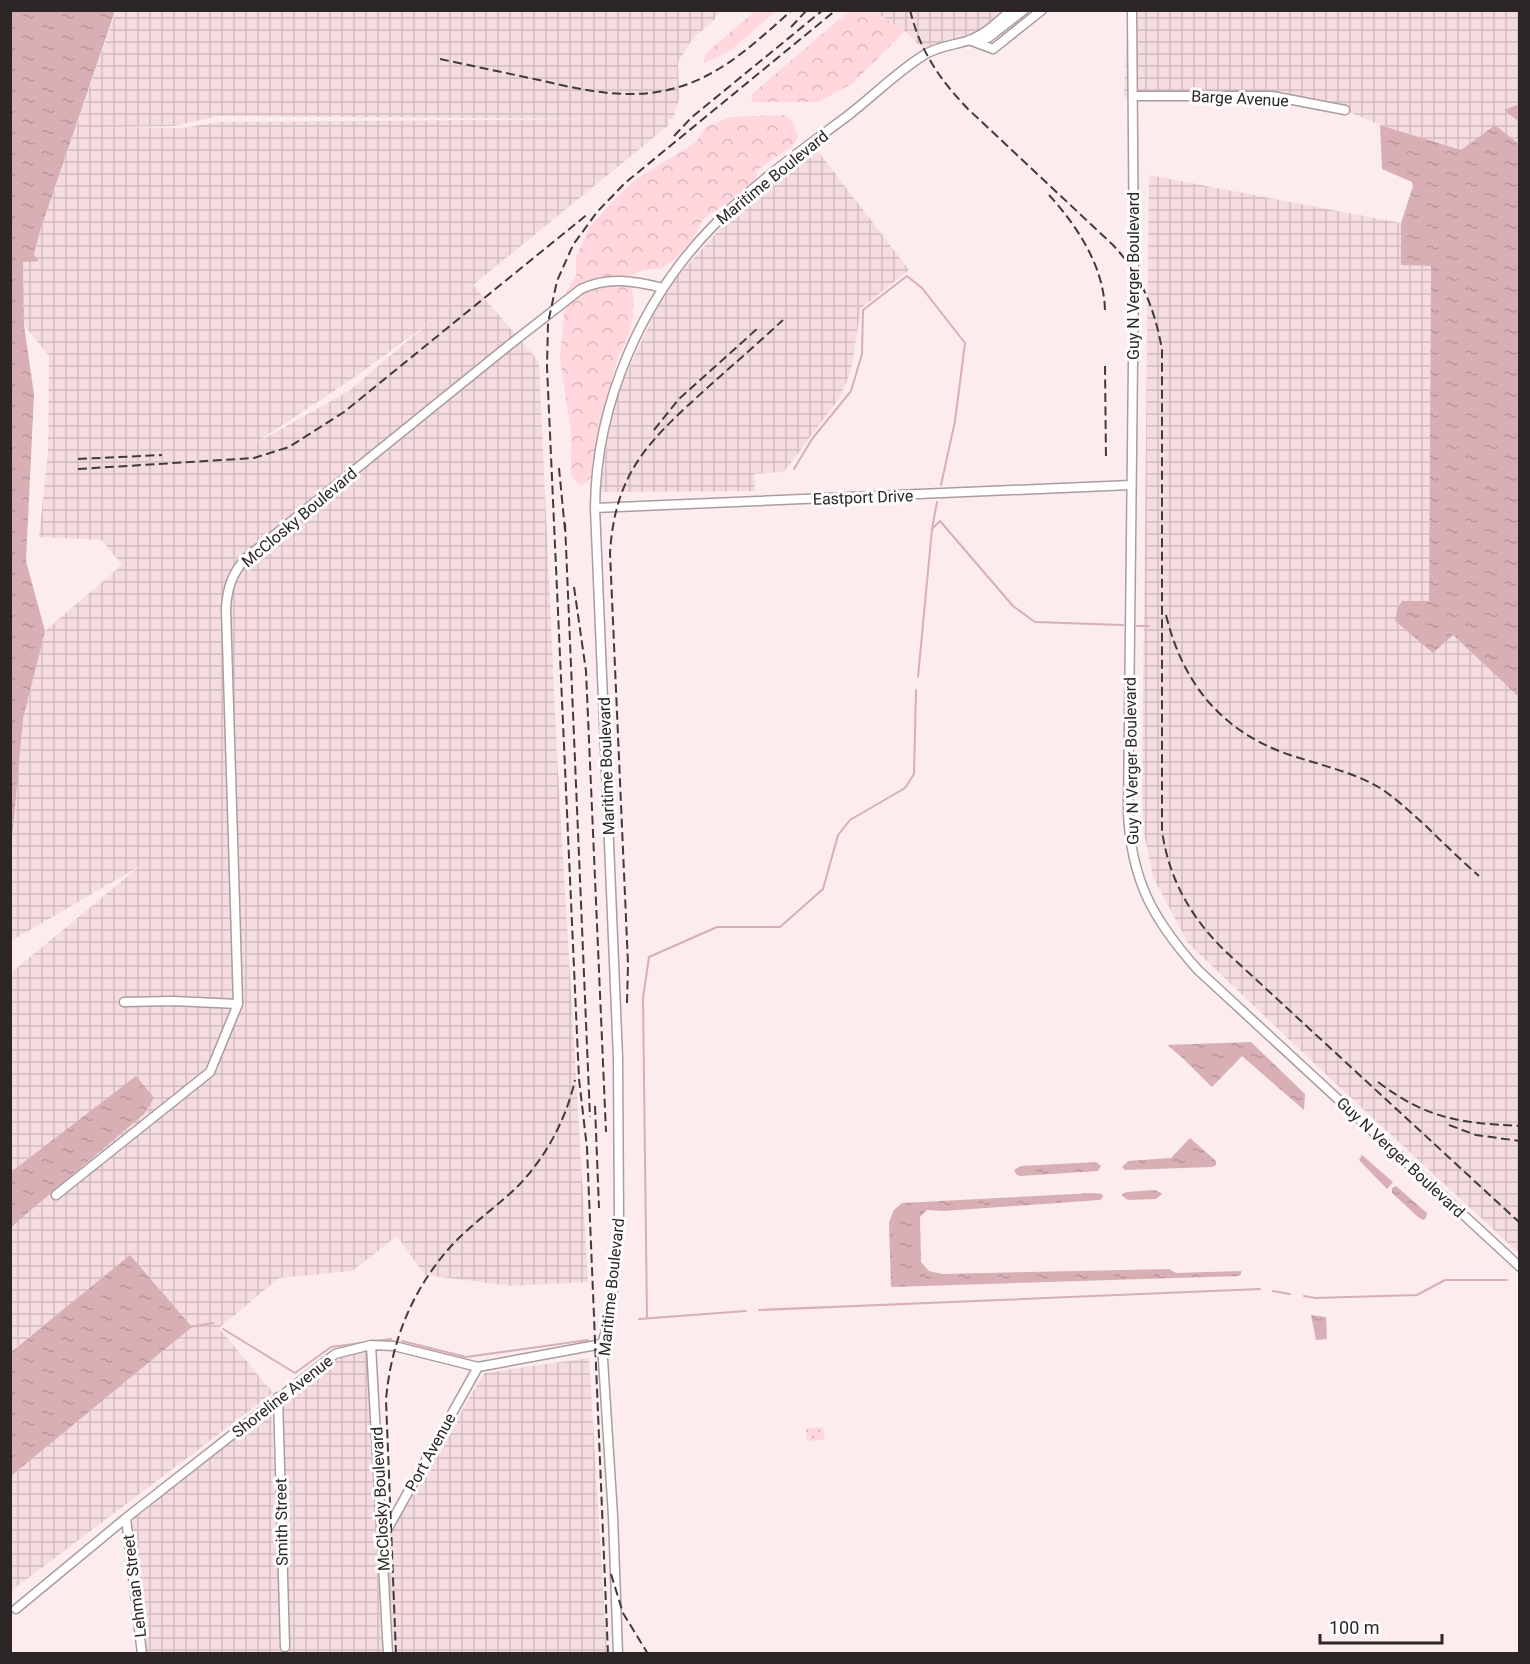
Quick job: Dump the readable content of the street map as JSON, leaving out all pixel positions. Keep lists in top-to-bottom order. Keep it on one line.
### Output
{"streets":{"street":["Barge Avenue","Maritime Boulevard","Guy N Verger Boulevard","Eastport Drive","McClosky Boulevard","Shoreline Avenue","Port Avenue","Smith Street","Lehman Street"]},"crossings":[["Barge Avenue","Guy N Verger Boulevard"],["Maritime Boulevard","Eastport Drive"],["Maritime Boulevard","McClosky Boulevard"],["Maritime Boulevard","Shoreline Avenue"],["Guy N Verger Boulevard","Eastport Drive"],["McClosky Boulevard","Shoreline Avenue"],["McClosky Boulevard","Port Avenue"],["Shoreline Avenue","Port Avenue"],["Shoreline Avenue","Smith Street"],["Shoreline Avenue","Lehman Street"]],"scale_bar":"100 m"}
